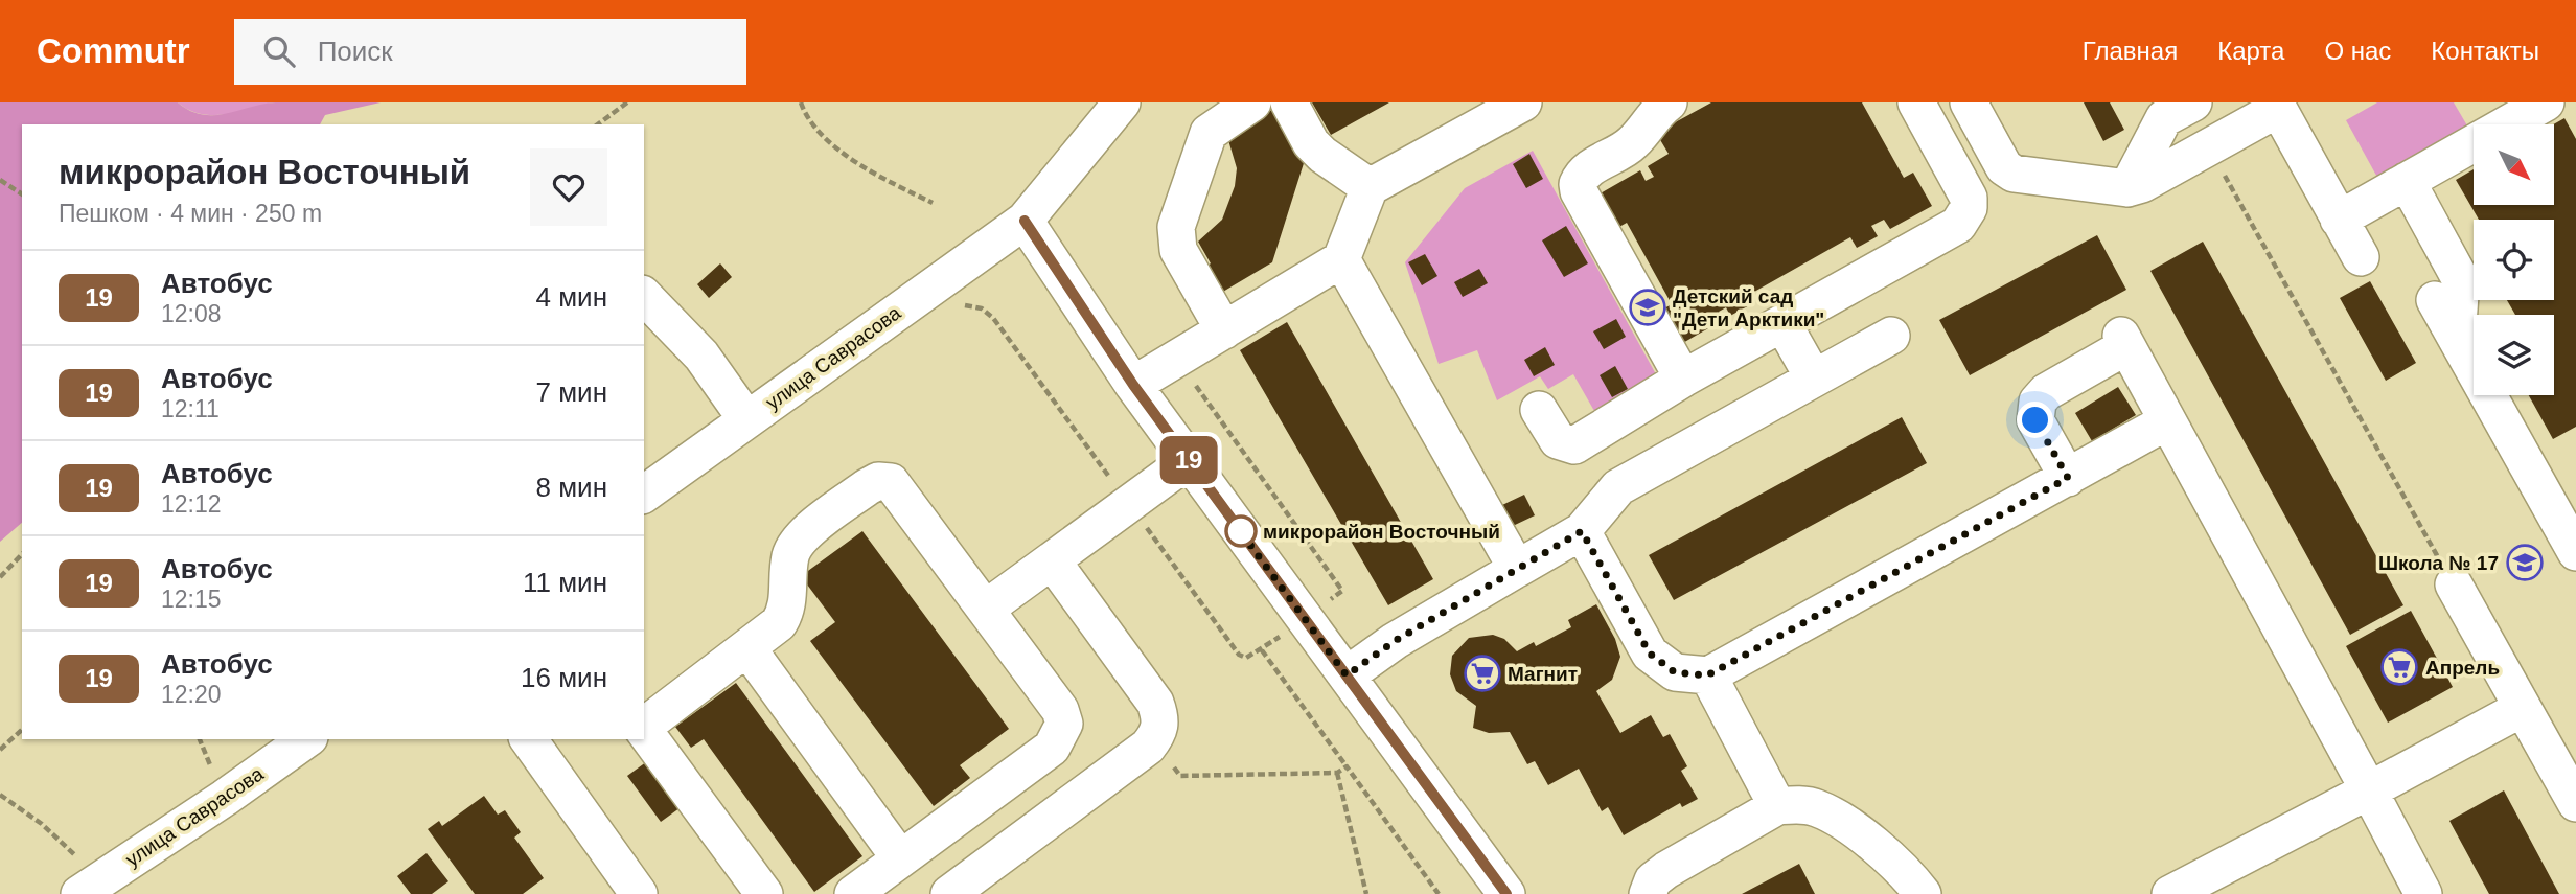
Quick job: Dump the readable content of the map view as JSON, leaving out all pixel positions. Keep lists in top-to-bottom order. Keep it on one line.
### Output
{"streets":{"street":["улица Саврасова"]},"places":{"school or university":["Детский сад \"Дети Арктики\"","Школа № 17"],"other":["микрорайон Восточный"],"supermarket":["Апрель","Магнит"]},"lines":["bus line 19"],"north":"bottom right","page":{"header":"Commutr","search":"Поиск","nav":["Главная","Карта","О нас","Контакты"],"on_map":"19","heading":["микрорайон Восточный","Пешком · 4 мин · 250 m"],"list":[{"mark":"19","name":"Автобус","note":"12:08","value":"4 мин"},{"mark":"19","name":"Автобус","note":"12:11","value":"7 мин"},{"mark":"19","name":"Автобус","note":"12:12","value":"8 мин"},{"mark":"19","name":"Автобус","note":"12:15","value":"11 мин"},{"mark":"19","name":"Автобус","note":"12:20","value":"16 мин"}]}}
